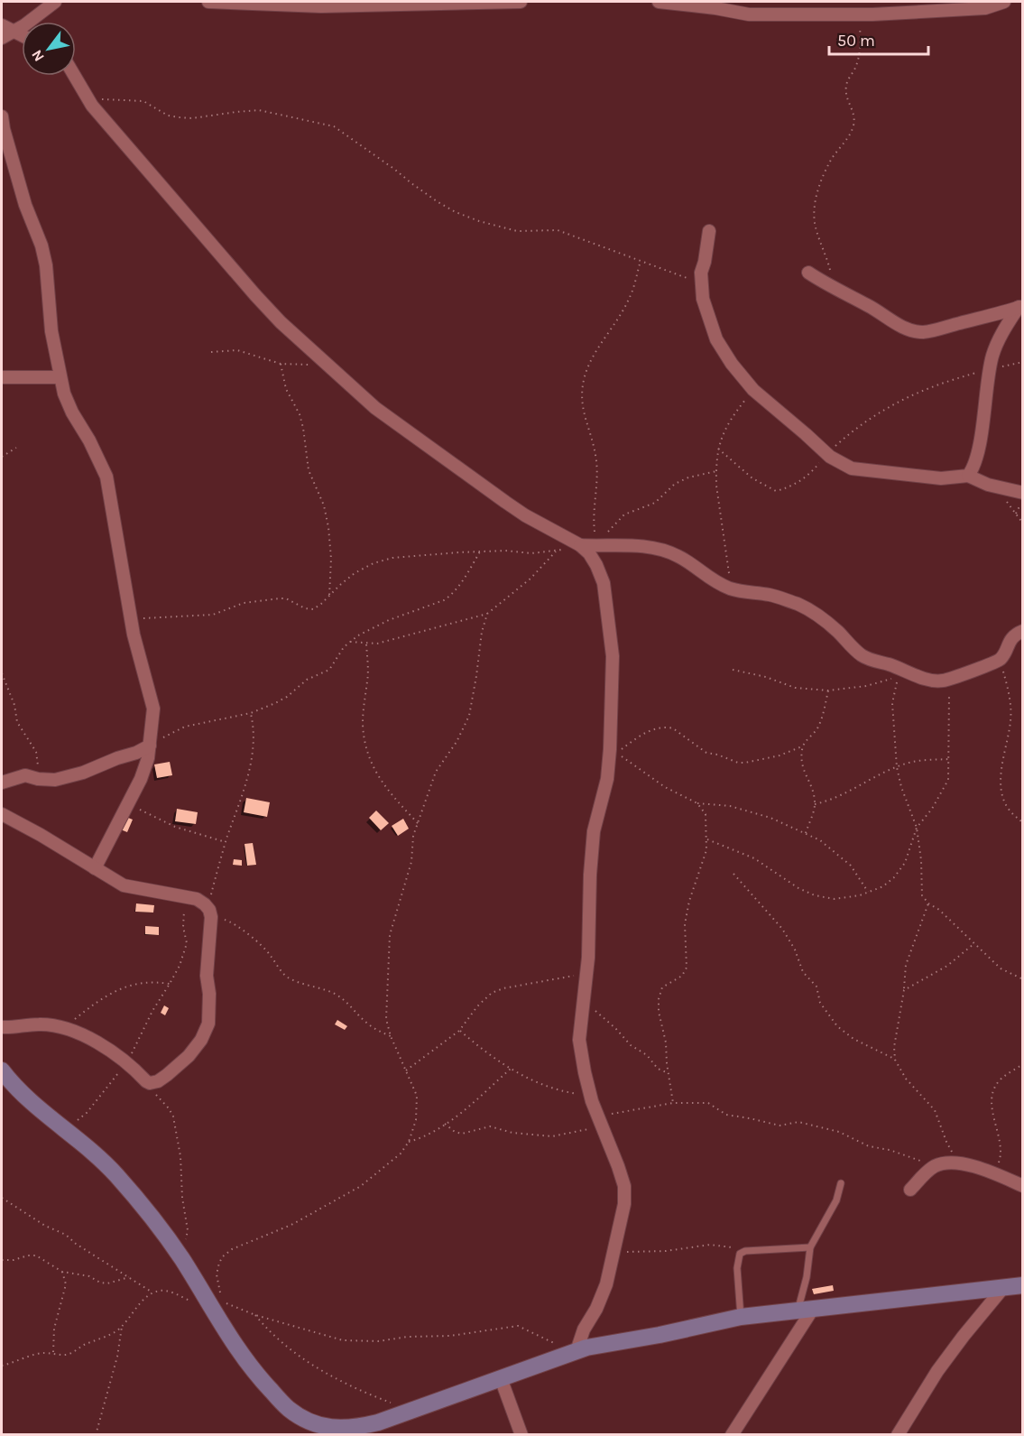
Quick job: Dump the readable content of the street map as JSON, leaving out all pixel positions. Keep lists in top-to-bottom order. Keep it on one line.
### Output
{"scale_bar":"50 m","north":"bottom left"}
